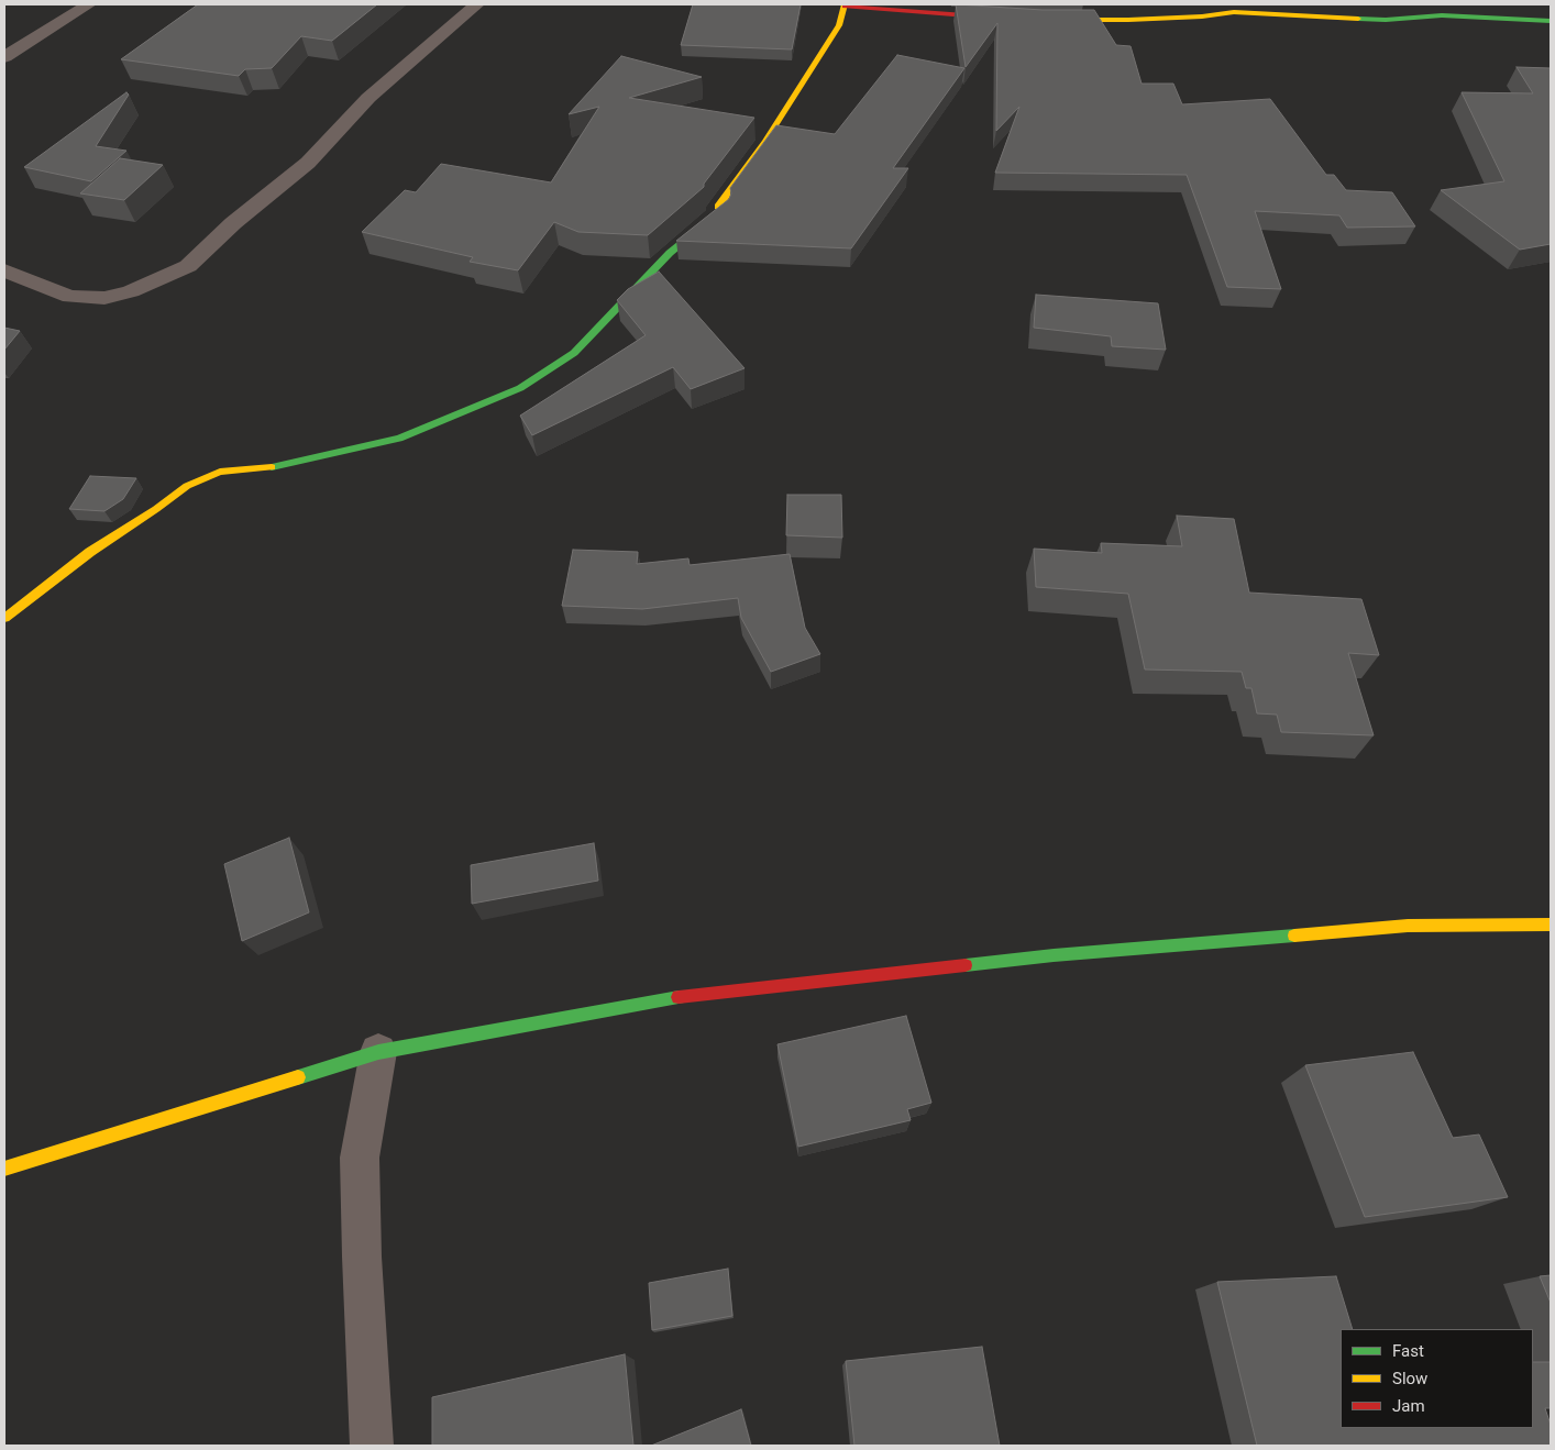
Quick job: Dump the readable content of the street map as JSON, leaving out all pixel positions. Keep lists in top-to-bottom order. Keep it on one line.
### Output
{"legend":["Fast","Slow","Jam"]}
